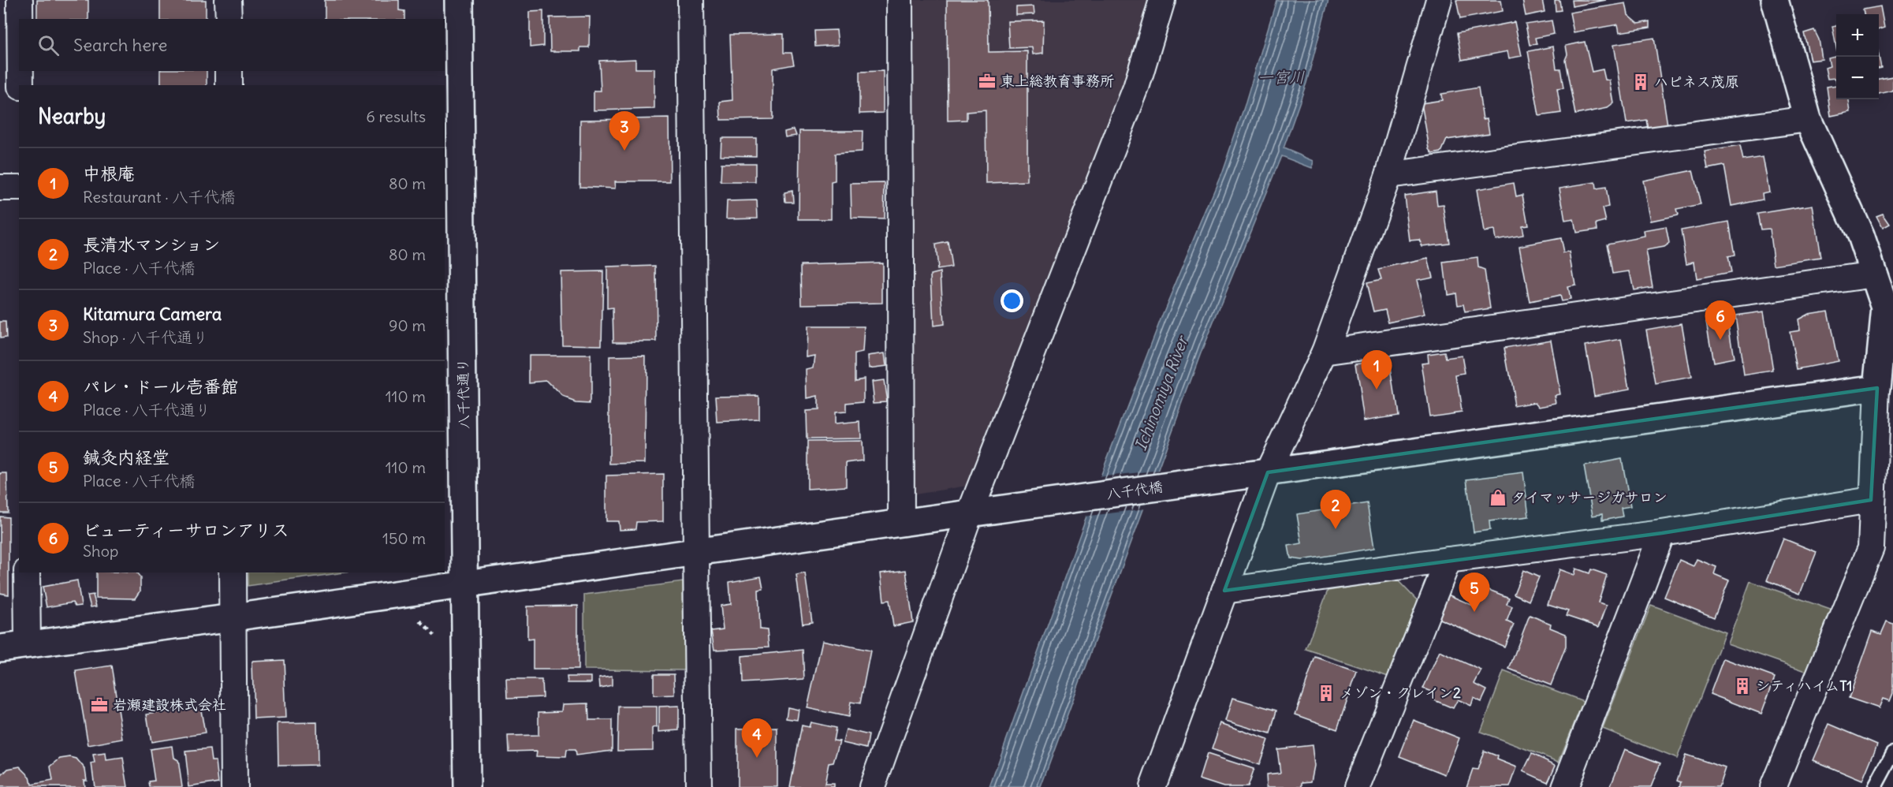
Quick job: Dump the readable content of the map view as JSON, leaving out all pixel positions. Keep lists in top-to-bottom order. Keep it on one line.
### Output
{"streets":{"street":["八千代通り","八千代橋"]},"crossings":[["八千代通り","八千代橋"]],"water":["一宮川","Ichinomiya River"],"places":{"office":["東上総教育事務所","岩瀬建設株式会社"],"building":["ハピネス茂原","シティハイムT1","メゾン・クレイン2"],"shop":["タイマッサージガサロン"]},"page":{"map_buttons":["+","−"],"search":"Search here","heading":["Nearby","6 results"],"pins":["3","6","1","2","5","4"],"list":[{"mark":"1","name":"中根庵","note":"Restaurant · 八千代橋","value":"80 m"},{"mark":"2","name":"長清水マンション","note":"Place · 八千代橋","value":"80 m"},{"mark":"3","name":"Kitamura Camera","note":"Shop · 八千代通り","value":"90 m"},{"mark":"4","name":"パレ・ドール壱番館","note":"Place · 八千代通り","value":"110 m"},{"mark":"5","name":"鍼灸内経堂","note":"Place · 八千代橋","value":"110 m"},{"mark":"6","name":"ビューティーサロンアリス","note":"Shop","value":"150 m"}]}}
